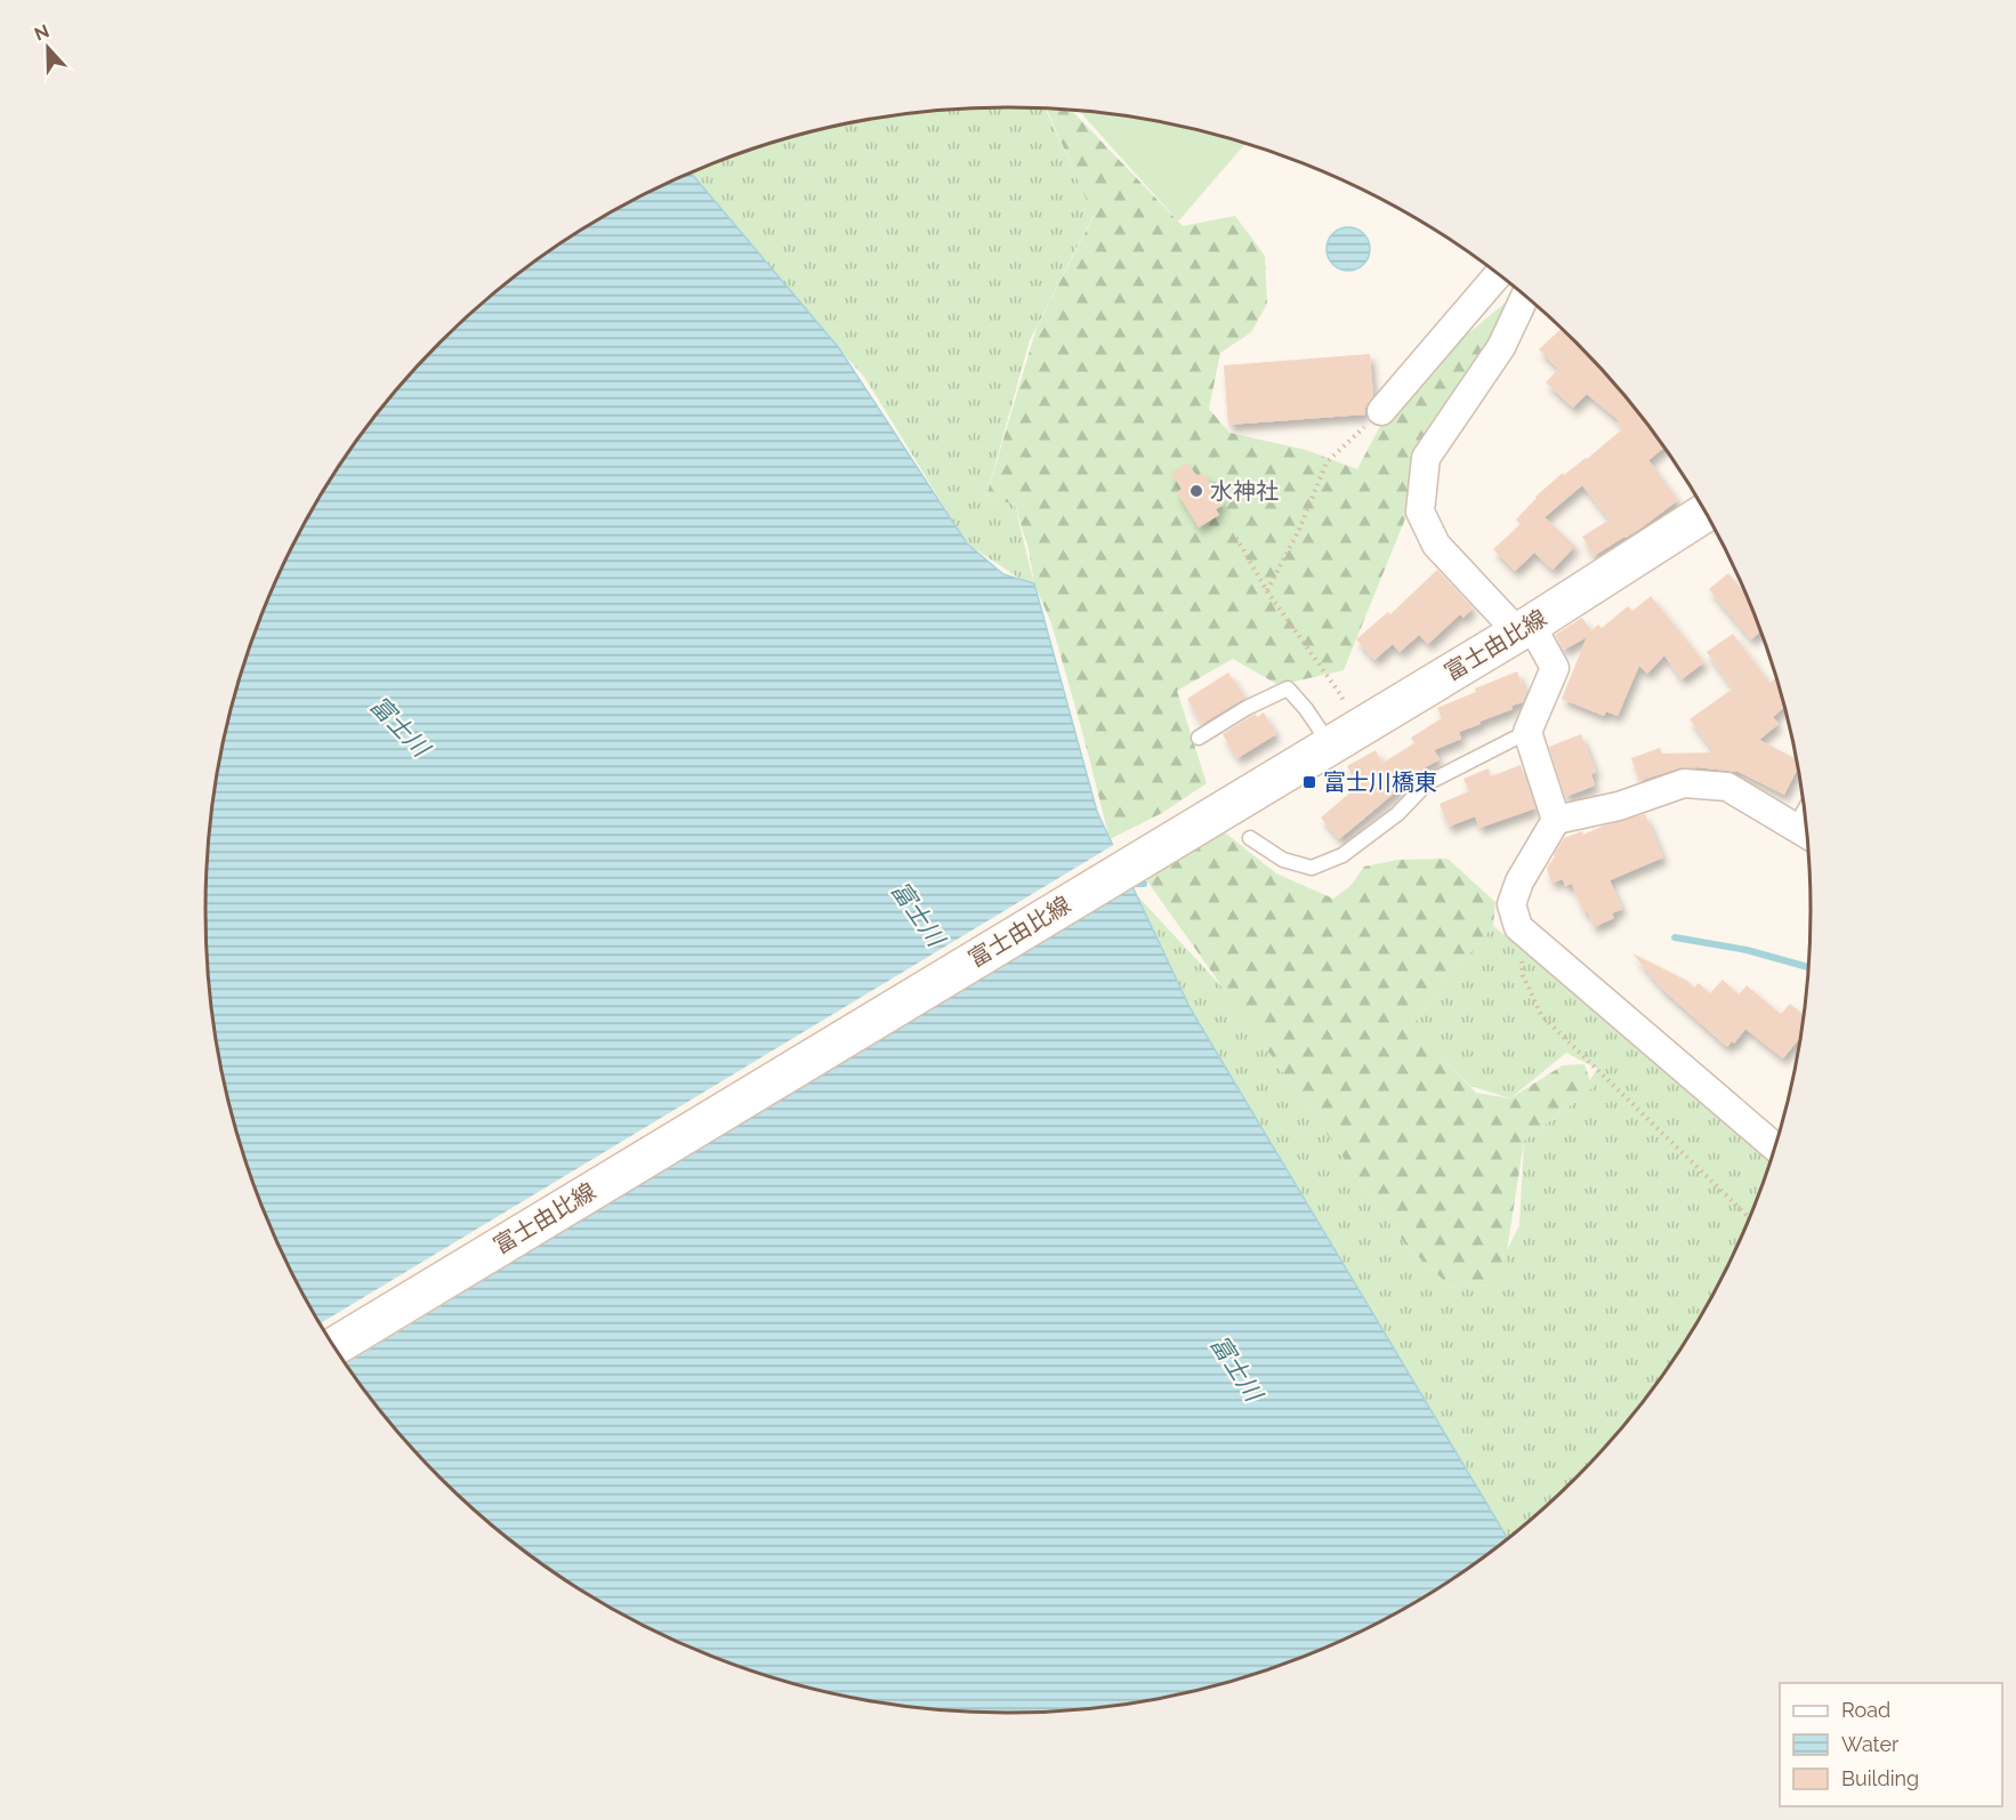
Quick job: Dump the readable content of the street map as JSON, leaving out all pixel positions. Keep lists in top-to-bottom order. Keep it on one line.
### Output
{"streets":{"main road":["富士由比線"]},"water":["富士川"],"places":{"other":["水神社"],"transit":["富士川橋東"]},"legend":["Road","Water","Building"],"north":"top"}
